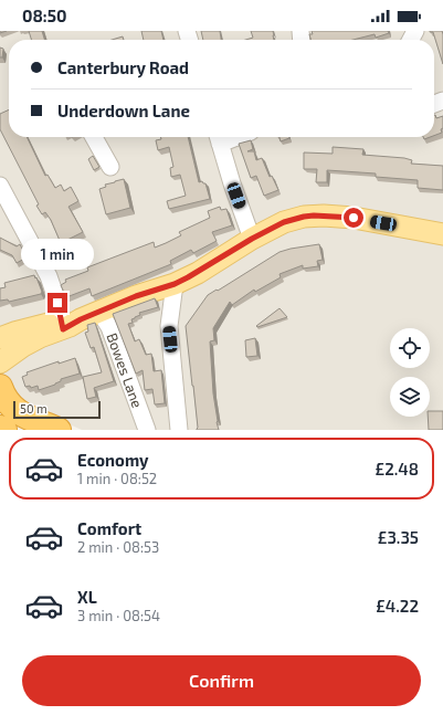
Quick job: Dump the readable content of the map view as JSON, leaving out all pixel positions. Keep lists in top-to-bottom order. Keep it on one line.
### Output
{"streets":{"street":["Bowes Lane"]},"scale_bar":"50 m","page":{"status":"08:50","banner":["Canterbury Road","Underdown Lane"],"bubble":"1 min","scale":"50 m","list":[{"name":"Economy","note":"1 min · 08:52","value":"£2.48"},{"name":"Comfort","note":"2 min · 08:53","value":"£3.35"},{"name":"XL","note":"3 min · 08:54","value":"£4.22"}],"buttons":"Confirm"}}
